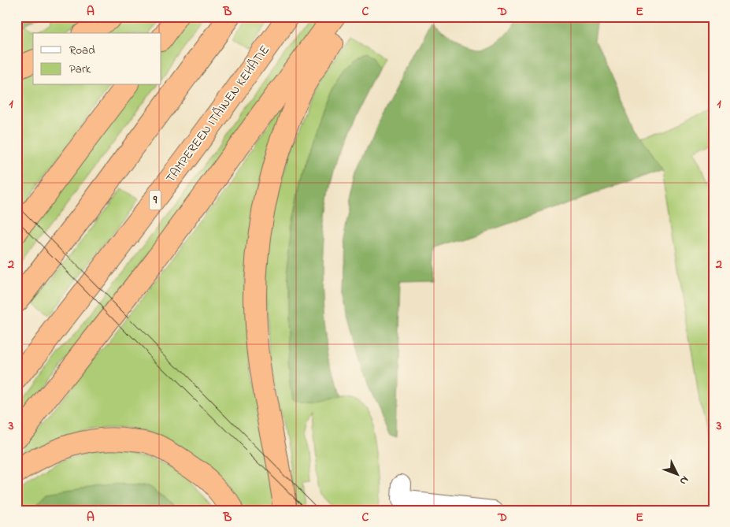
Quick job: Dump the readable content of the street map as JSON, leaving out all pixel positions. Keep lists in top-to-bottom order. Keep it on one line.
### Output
{"streets":{"highway":["TAMPEREEN ITÄINEN KEHÄTIE","9"]},"legend":["Road","Park"],"north":"bottom right","grid":{"columns":["A","B","C","D","E"],"rows":["1","2","3"]}}
